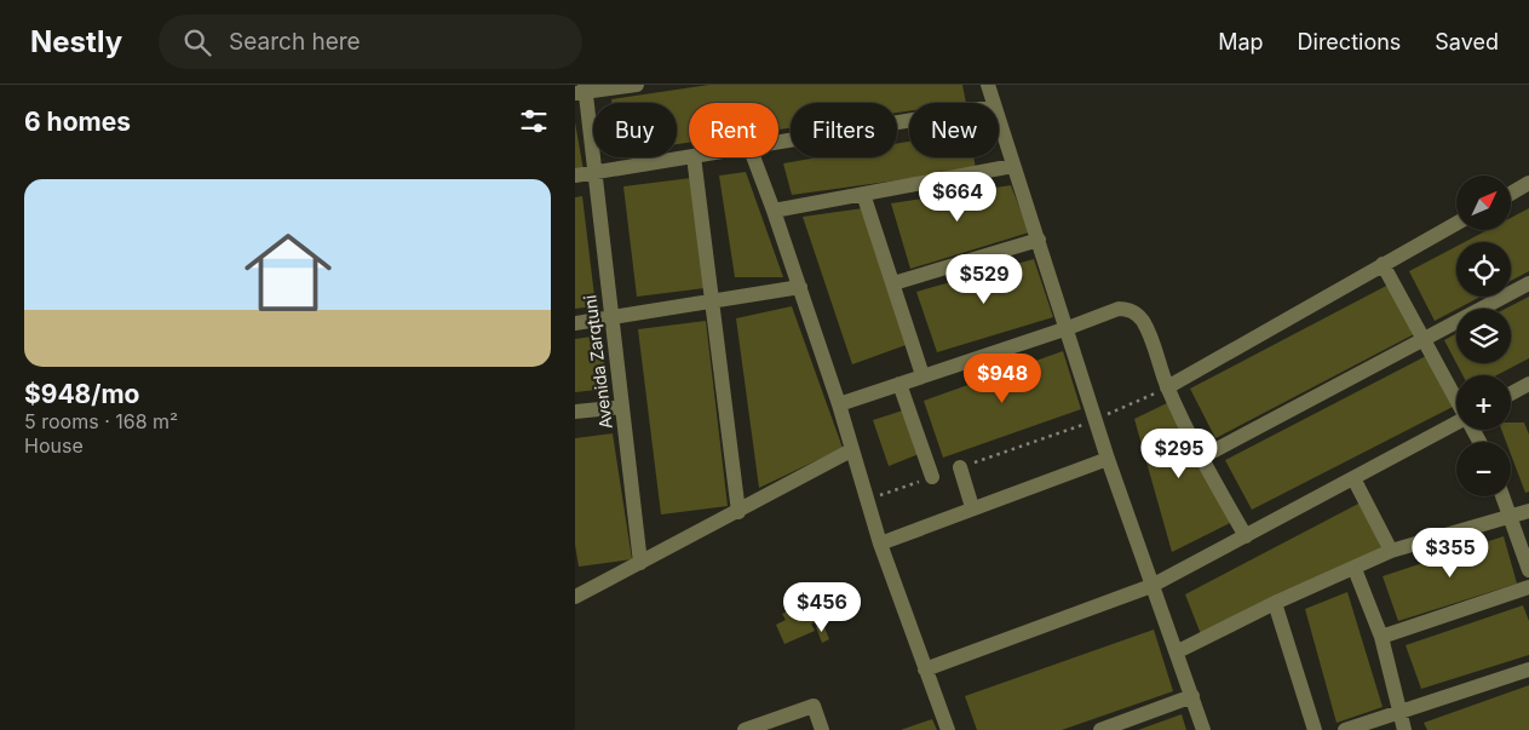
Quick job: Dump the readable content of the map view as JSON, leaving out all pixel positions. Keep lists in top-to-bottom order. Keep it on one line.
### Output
{"streets":{"street":["Avenida Zarqtuni"]},"north":"top right","page":{"header":"Nestly","search":"Search here","nav":["Map","Directions","Saved"],"heading":"6 homes","chip":["Buy","Rent","Filters","New"],"list":[{"name":"$948/mo","note":"5 rooms · 168 m² · House"}],"price":["$664","$529","$948","$295","$355","$456"],"map_buttons":["+","−"]}}
